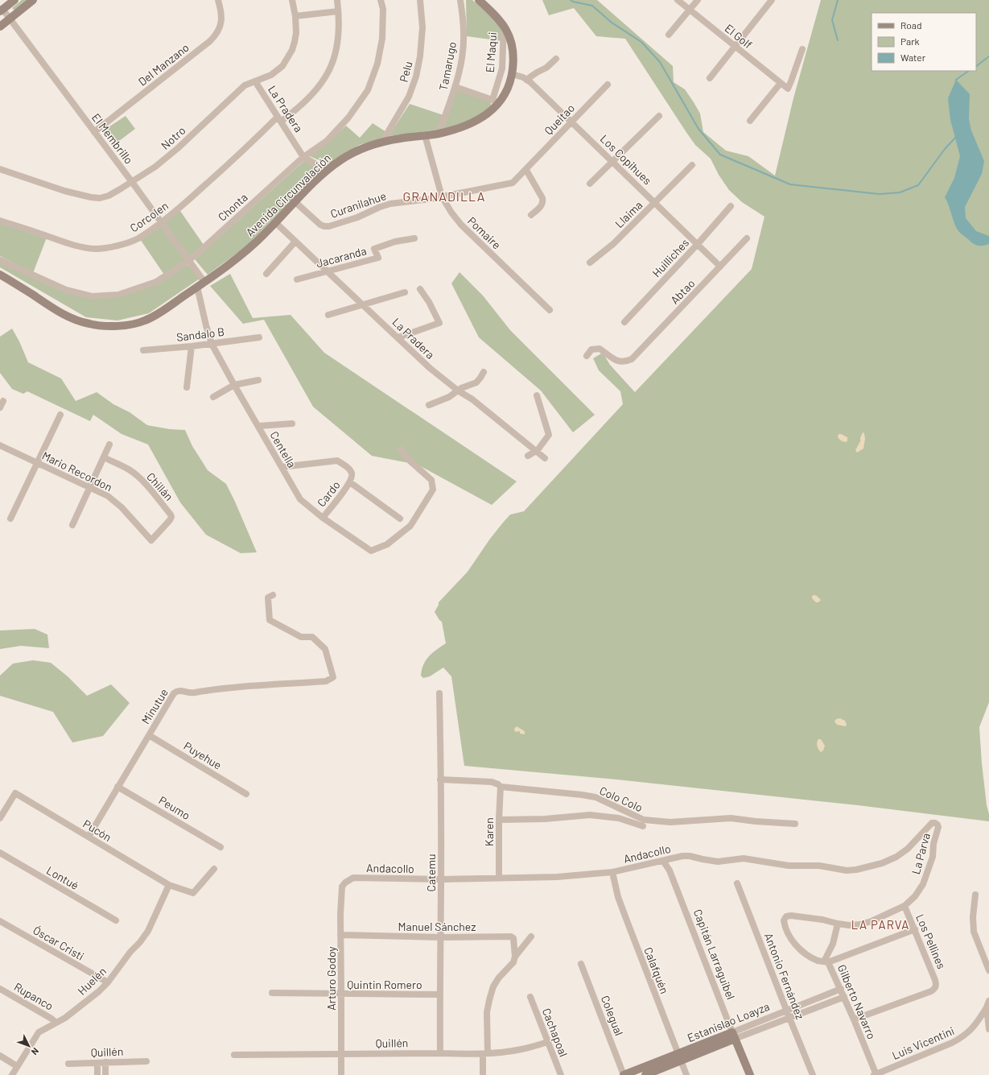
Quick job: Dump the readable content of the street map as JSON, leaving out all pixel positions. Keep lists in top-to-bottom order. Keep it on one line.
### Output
{"streets":{"street":["El Golf","El Maqui","Del Manzano","Tamarugo","Pelu","La Pradera","Queitao","Notro","El Membrillo","Los Copihues","Avenida Circunvalación","Curanilahue","Chonta","Llaima","Corcolen","Pomaire","Jacaranda","Huilliches","Abtao","Sandalo B","Centella","Mario Recordon","Chillán","Cardo","Minutue","Puyehue","Colo Colo","Peumo","Pucón","Karen","Andacollo","La Parva","Catemu","Lontué","Manuel Sánchez","Los Pellines","Óscar Cristi","Capitán Larraguibel","Calafquén","Antonio Fernández","Arturo Godoy","Huelén","Quintin Romero","Rupanco","Gilberto Navarro","Colegual","Estanislao Loayza","Cachapoal","Quillén","Luis Vicentini"]},"crossings":[["El Maqui","Avenida Circunvalación"],["Del Manzano","El Membrillo"],["Tamarugo","Avenida Circunvalación"],["Pelu","Avenida Circunvalación"],["La Pradera","Notro"],["La Pradera","Avenida Circunvalación"],["La Pradera","Chonta"],["La Pradera","Corcolen"],["La Pradera","Jacaranda"],["Queitao","Los Copihues"],["Queitao","Curanilahue"],["Notro","El Membrillo"],["El Membrillo","Avenida Circunvalación"],["El Membrillo","Chonta"],["El Membrillo","Corcolen"],["Los Copihues","Avenida Circunvalación"],["Los Copihues","Llaima"],["Los Copihues","Huilliches"],["Los Copihues","Abtao"],["Avenida Circunvalación","Curanilahue"],["Avenida Circunvalación","Pomaire"],["Avenida Circunvalación","Centella"],["Curanilahue","Pomaire"],["Sandalo B","Centella"],["Centella","Cardo"],["Mario Recordon","Chillán"],["Minutue","Puyehue"],["Minutue","Peumo"],["Minutue","Pucón"],["Colo Colo","Karen"],["Colo Colo","Catemu"],["Pucón","Huelén"],["Karen","Andacollo"],["Andacollo","La Parva"],["Andacollo","Catemu"],["Andacollo","Capitán Larraguibel"],["Andacollo","Calafquén"],["Andacollo","Arturo Godoy"],["La Parva","Los Pellines"],["La Parva","Gilberto Navarro"],["Catemu","Manuel Sánchez"],["Catemu","Quintin Romero"],["Catemu","Quillén"],["Manuel Sánchez","Arturo Godoy"],["Los Pellines","Gilberto Navarro"],["Óscar Cristi","Huelén"],["Capitán Larraguibel","Estanislao Loayza"],["Calafquén","Estanislao Loayza"],["Antonio Fernández","Estanislao Loayza"],["Arturo Godoy","Quintin Romero"],["Arturo Godoy","Quillén"],["Huelén","Rupanco"],["Gilberto Navarro","Estanislao Loayza"],["Gilberto Navarro","Luis Vicentini"],["Colegual","Estanislao Loayza"],["Cachapoal","Quillén"]],"districts":["GRANADILLA","LA PARVA"],"legend":["Road","Park","Water"],"north":"bottom right"}
